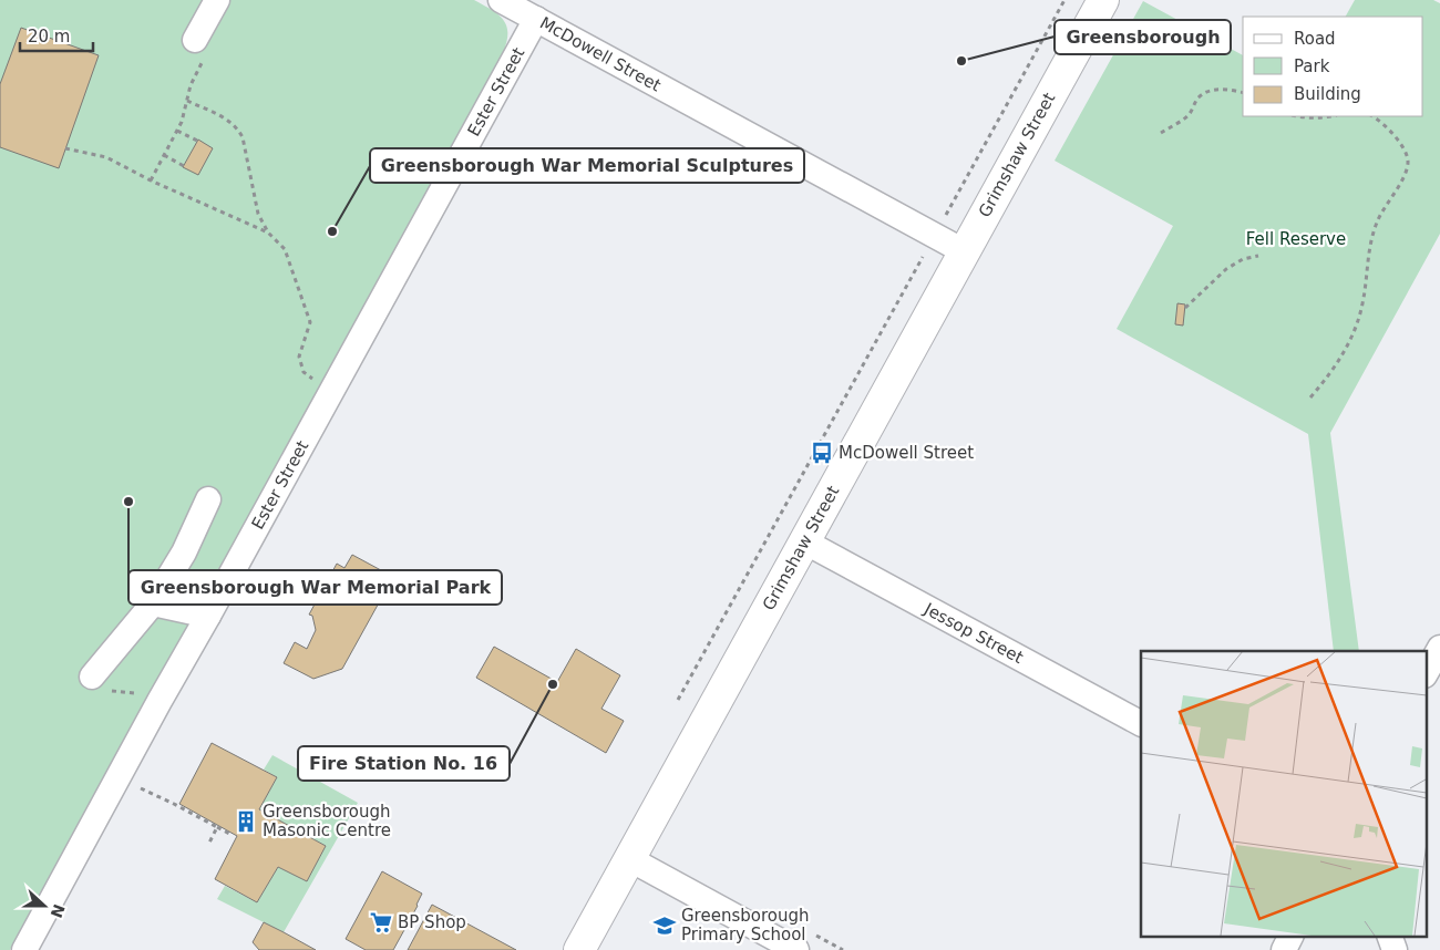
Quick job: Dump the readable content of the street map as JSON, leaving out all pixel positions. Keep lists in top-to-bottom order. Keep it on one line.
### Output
{"streets":{"main road":["Grimshaw Street"],"street":["McDowell Street","Ester Street","Jessop Street"]},"crossings":[["McDowell Street","Ester Street"],["McDowell Street","Grimshaw Street"],["Grimshaw Street","Jessop Street"]],"parks":["Fell Reserve"],"places":{"other":["Greensborough","Greensborough War Memorial Sculptures","Greensborough War Memorial Park","Fire Station No. 16"],"bus stop":["McDowell Street"],"building":["Greensborough Masonic Centre"],"supermarket":["BP Shop"],"school or university":["Greensborough Primary School"]},"legend":["Road","Park","Building"],"scale_bar":"20 m","north":"right"}
